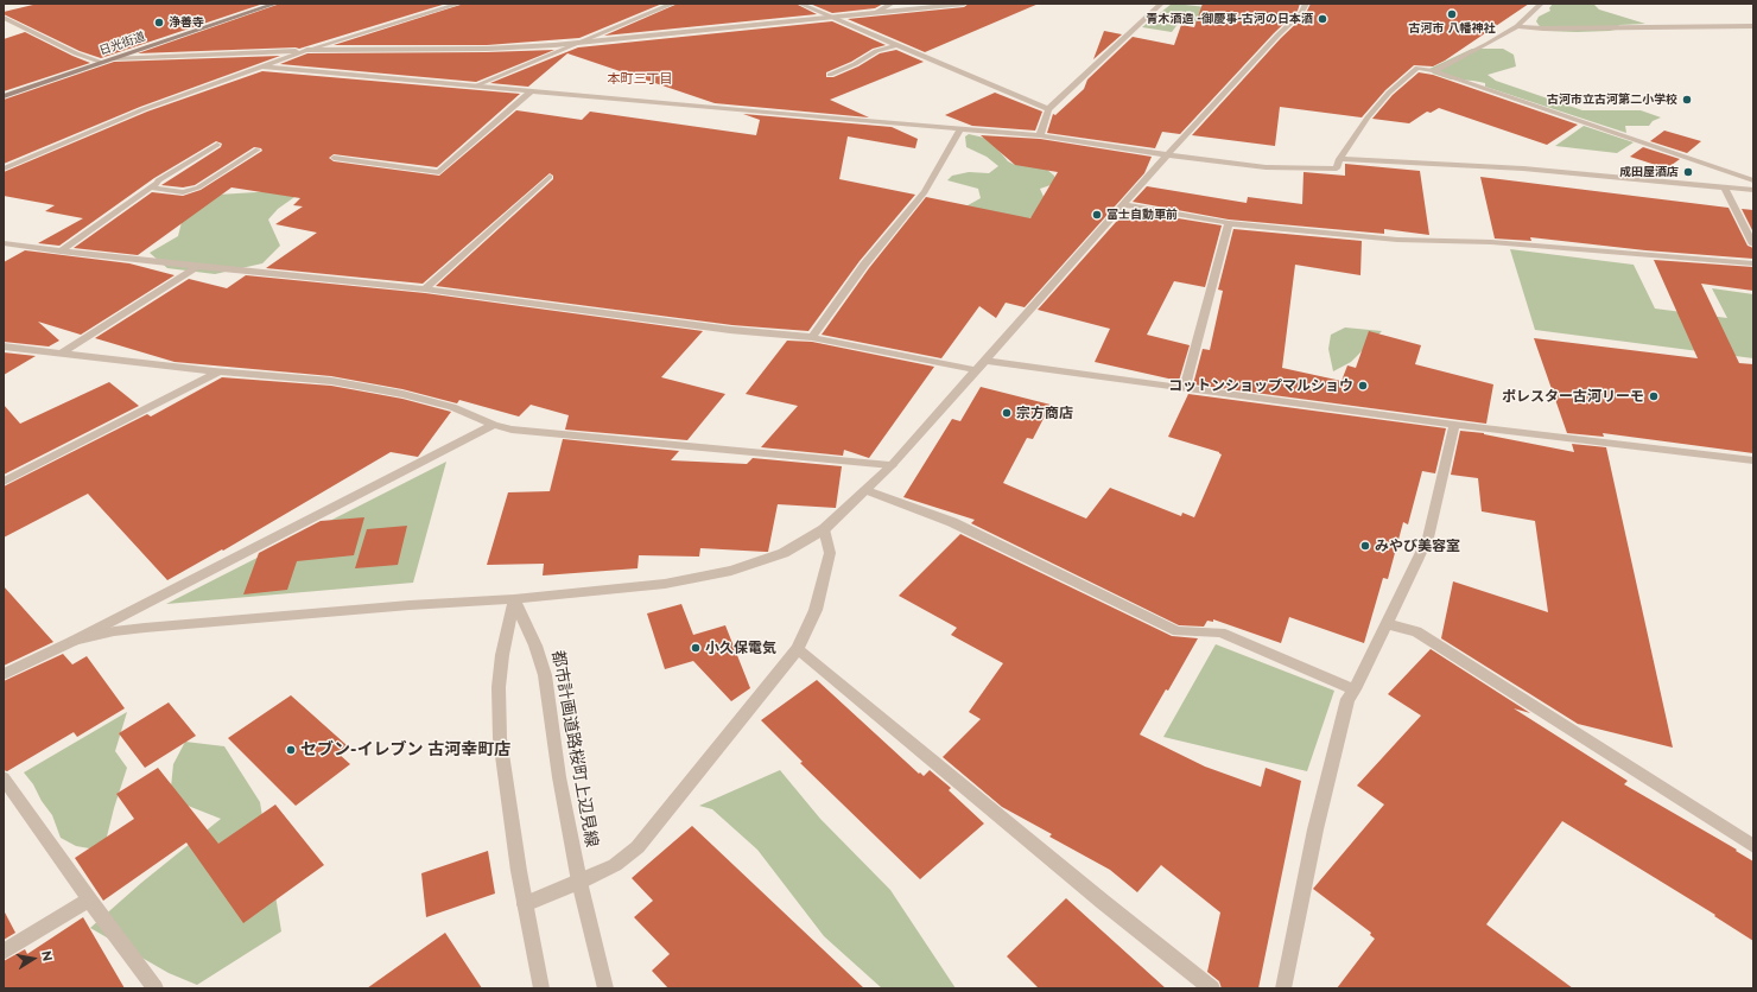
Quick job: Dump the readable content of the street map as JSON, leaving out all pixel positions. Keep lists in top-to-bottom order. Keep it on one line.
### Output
{"streets":{"main road":["日光街道"],"street":["都市計画道路桜町上辺見線"]},"districts":["本町三丁目"],"places":["古河市 八幡神社","青木酒造 -御慶事-古河の日本酒","浄善寺","古河市立古河第二小学校","成田屋酒店","富士自動車前","コットンショップマルショウ","ポレスター古河リーモ","宗方商店","みやび美容室","小久保電気","セブン-イレブン 古河幸町店"],"north":"right"}
